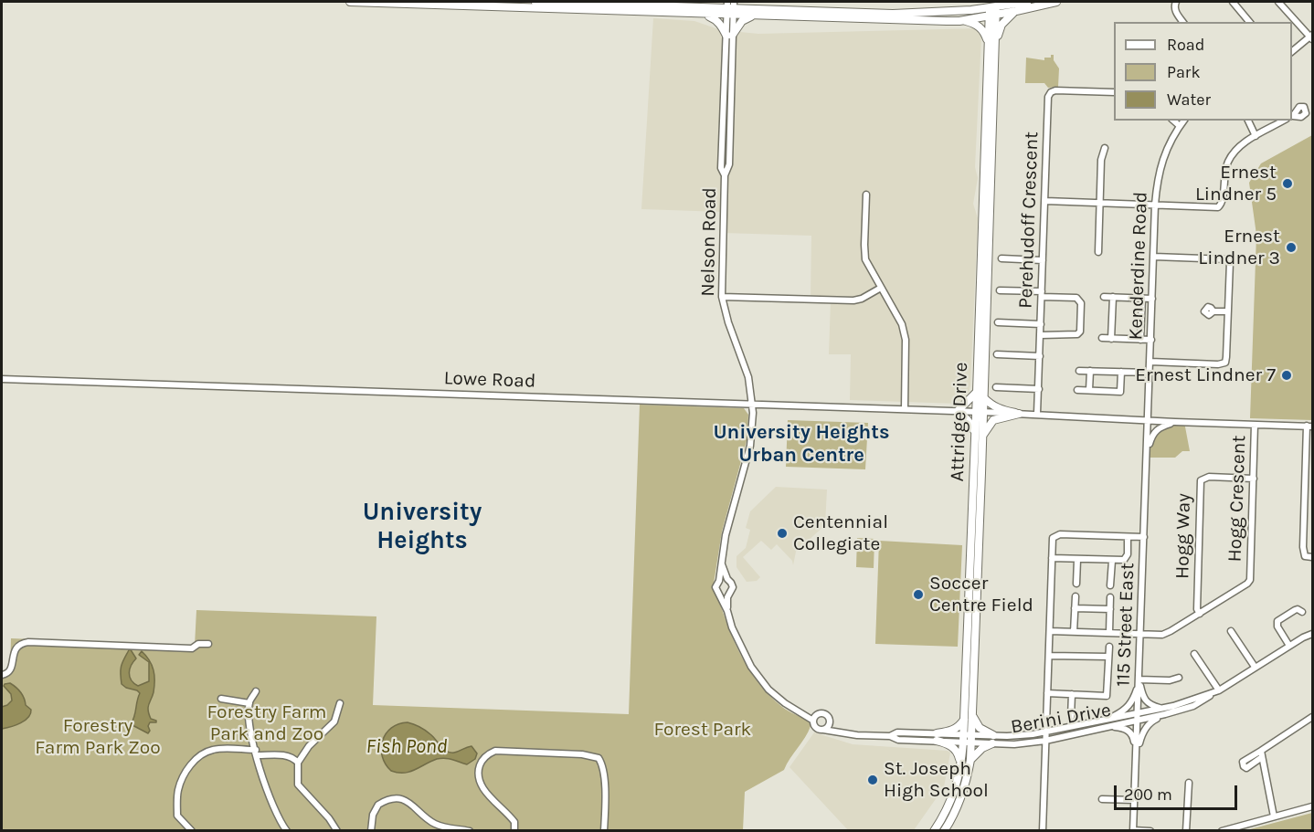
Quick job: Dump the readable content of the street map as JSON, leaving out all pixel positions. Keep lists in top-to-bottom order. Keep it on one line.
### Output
{"streets":{"main road":["Attridge Drive"],"street":["Perehudoff Crescent","Nelson Road","Kenderdine Road","Lowe Road","Hogg Crescent","Hogg Way","115 Street East","Berini Drive"]},"crossings":[["Nelson Road","Lowe Road"],["Kenderdine Road","115 Street East"],["Lowe Road","Attridge Drive"],["Attridge Drive","Berini Drive"],["Hogg Crescent","Hogg Way"],["Hogg Crescent","115 Street East"],["115 Street East","Berini Drive"]],"districts":["University Heights Urban Centre","University Heights"],"water":["Fish Pond"],"parks":["Forestry Farm Park and Zoo","Forestry Farm Park Zoo","Forest Park"],"places":["Ernest Lindner 5","Ernest Lindner 3","Ernest Lindner 7","Centennial Collegiate","Soccer Centre Field","St. Joseph High School"],"legend":["Road","Park","Water"],"scale_bar":"200 m"}
